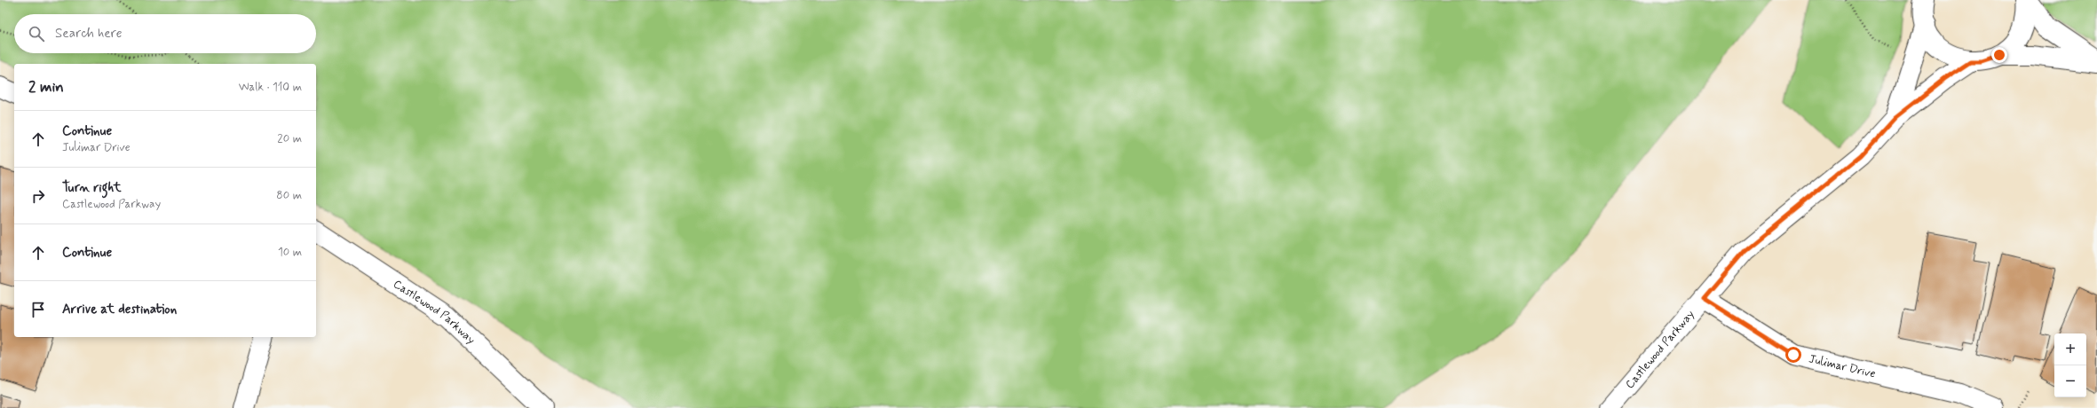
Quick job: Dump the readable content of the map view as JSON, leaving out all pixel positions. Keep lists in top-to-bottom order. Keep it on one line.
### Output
{"streets":{"street":["Castlewood Parkway","Julimar Drive"]},"crossings":[["Castlewood Parkway","Julimar Drive"]],"page":{"search":"Search here","heading":["2 min","Walk · 110 m"],"list":[["Continue","Julimar Drive","20 m"],["Turn right","Castlewood Parkway","80 m"],["Continue","10 m"],"Arrive at destination"],"map_buttons":["+","−"]}}
